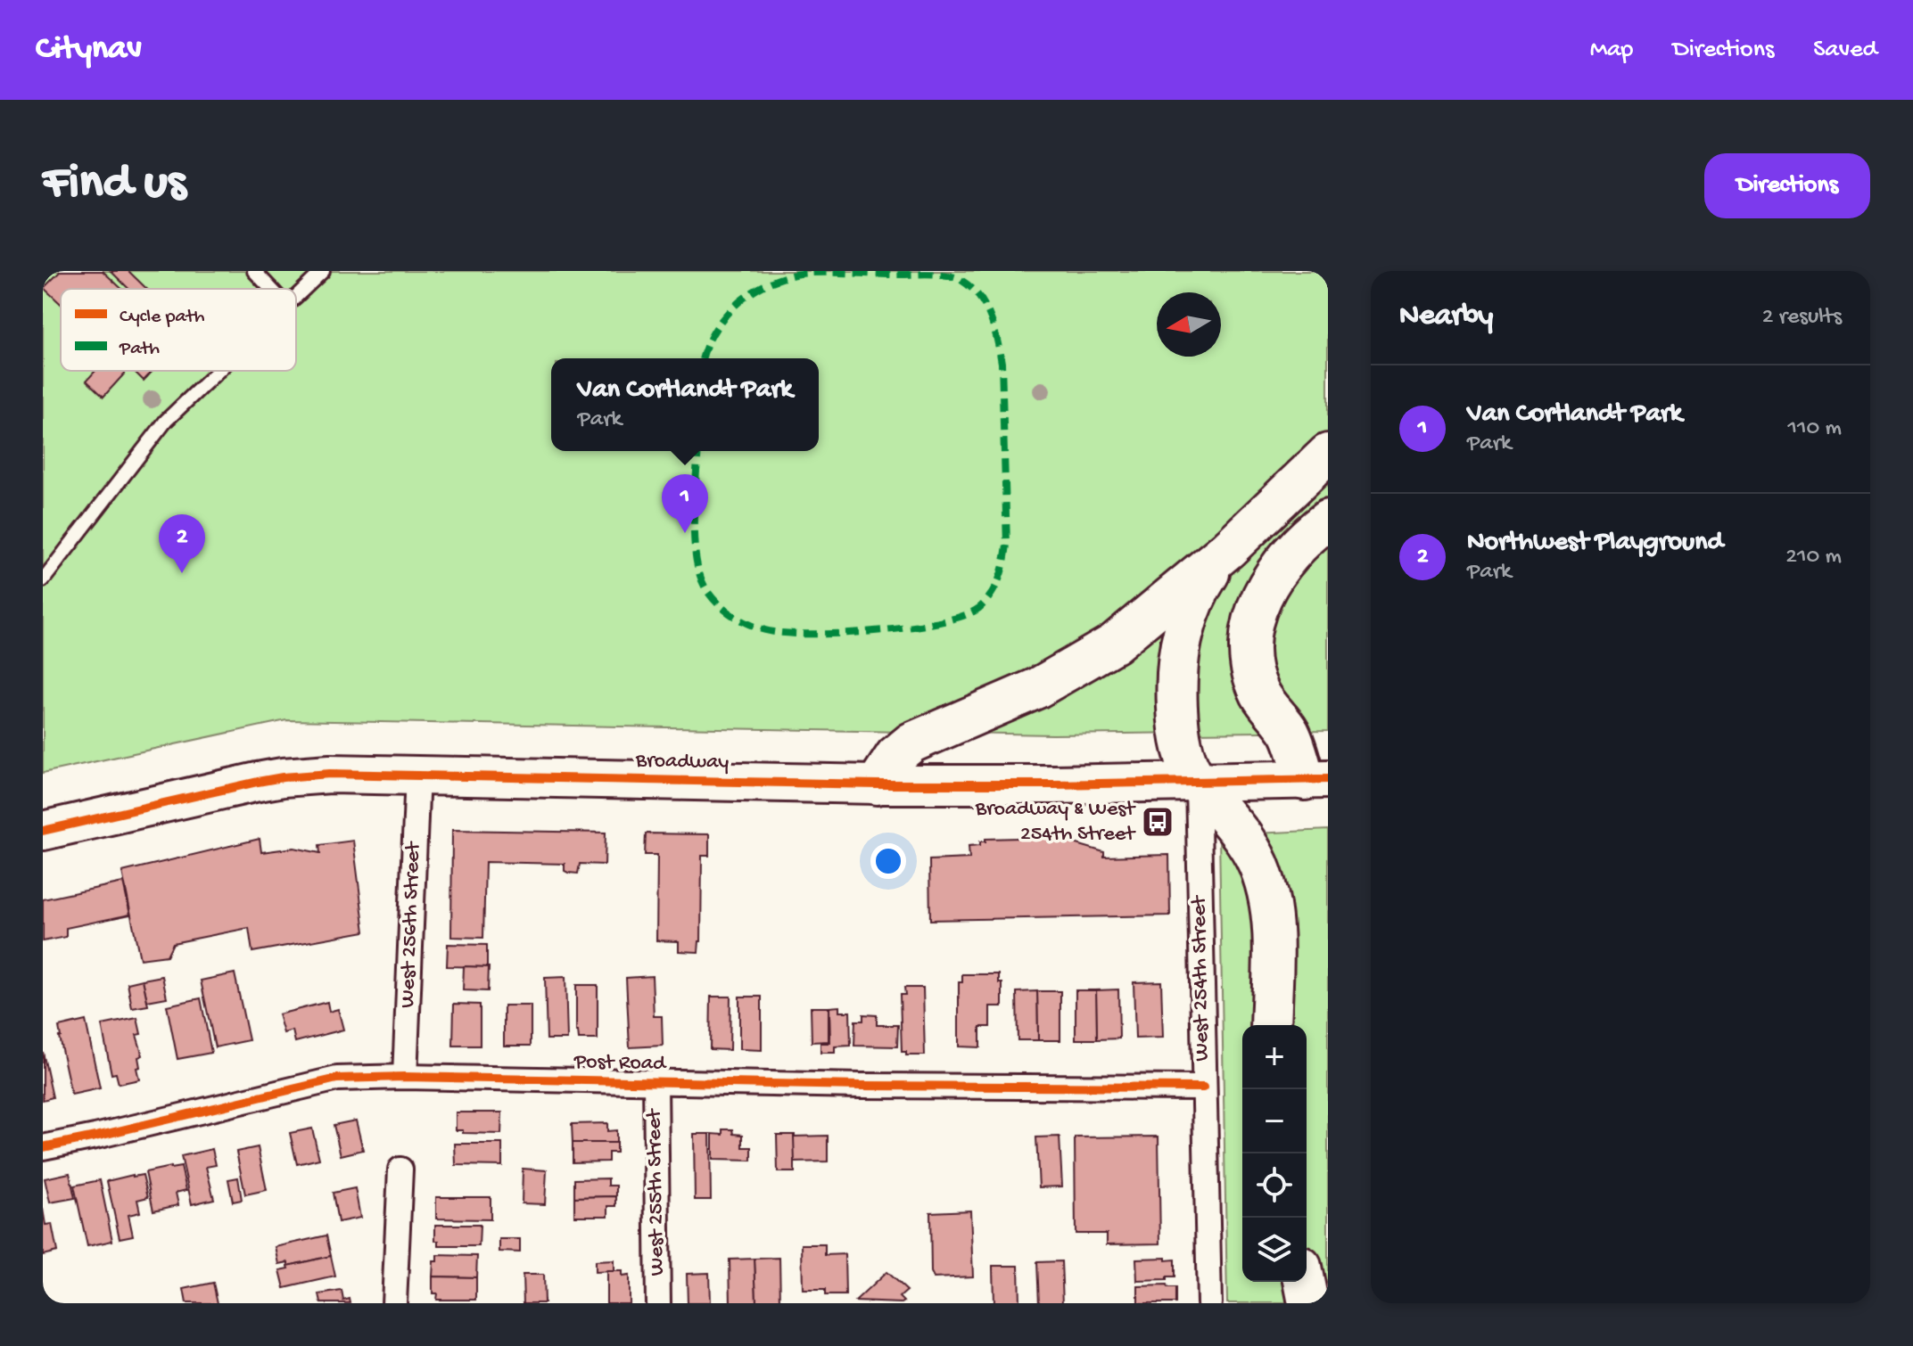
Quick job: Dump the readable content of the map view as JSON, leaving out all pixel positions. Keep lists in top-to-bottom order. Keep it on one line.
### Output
{"streets":{"main road":["Broadway"],"street":["West 256th Street","West 254th Street","Post Road","West 255th Street"]},"crossings":[["Broadway","West 256th Street"],["Broadway","West 254th Street"],["West 256th Street","Post Road"],["West 254th Street","Post Road"],["Post Road","West 255th Street"]],"places":{"bus stop":["Broadway & West 254th Street"]},"legend":["Cycle path","Path"],"north":"left","page":{"header":"Citynav","nav":["Map","Directions","Saved"],"buttons":"Directions","title":"Find us","heading":["Nearby","2 results"],"popup":["Van Cortlandt Park","Park"],"list":[{"mark":"1","name":"Van Cortlandt Park","note":"Park","value":"110 m"},{"mark":"2","name":"Northwest Playground","note":"Park","value":"210 m"}],"pins":["1","2"],"map_buttons":["+","−"]}}
